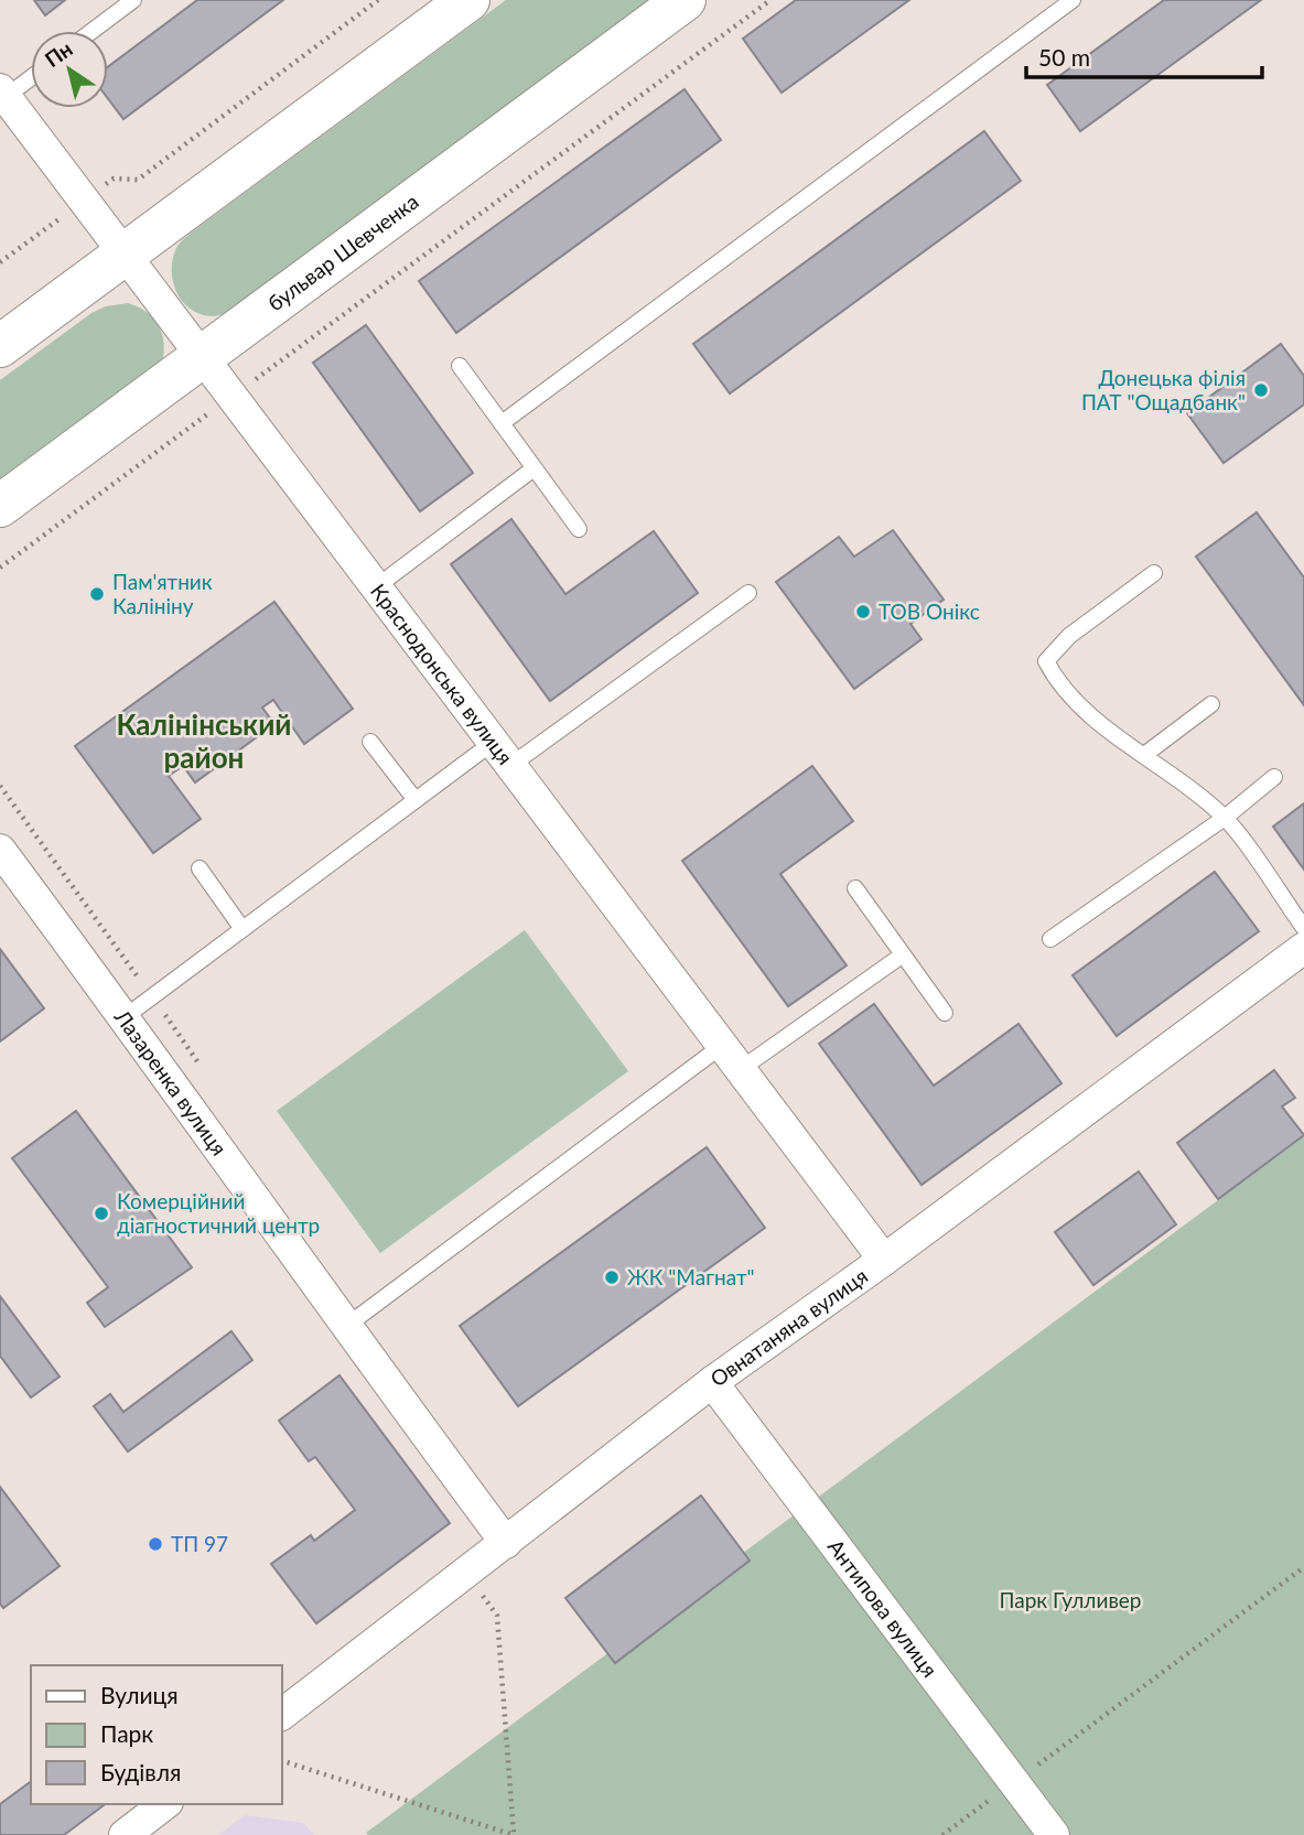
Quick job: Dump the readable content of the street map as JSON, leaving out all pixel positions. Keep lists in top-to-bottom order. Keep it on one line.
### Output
{"streets":{"main road":["бульвар Шевченка"],"street":["Краснодонська вулиця","Лазаренка вулиця","Овнатаняна вулиця","Антипова вулиця"]},"crossings":[["бульвар Шевченка","Краснодонська вулиця"],["Краснодонська вулиця","Овнатаняна вулиця"],["Лазаренка вулиця","Овнатаняна вулиця"],["Овнатаняна вулиця","Антипова вулиця"]],"districts":["Калінінський район"],"parks":["Парк Гулливер"],"places":["Донецька філія ПАТ \"Ощадбанк\"","Пам'ятник Калініну","ТОВ Онікс","Комерційний діагностичний центр","ЖК \"Магнат\"","ТП 97"],"legend":["Вулиця","Парк","Будівля"],"scale_bar":"50 m","north":"top left"}
